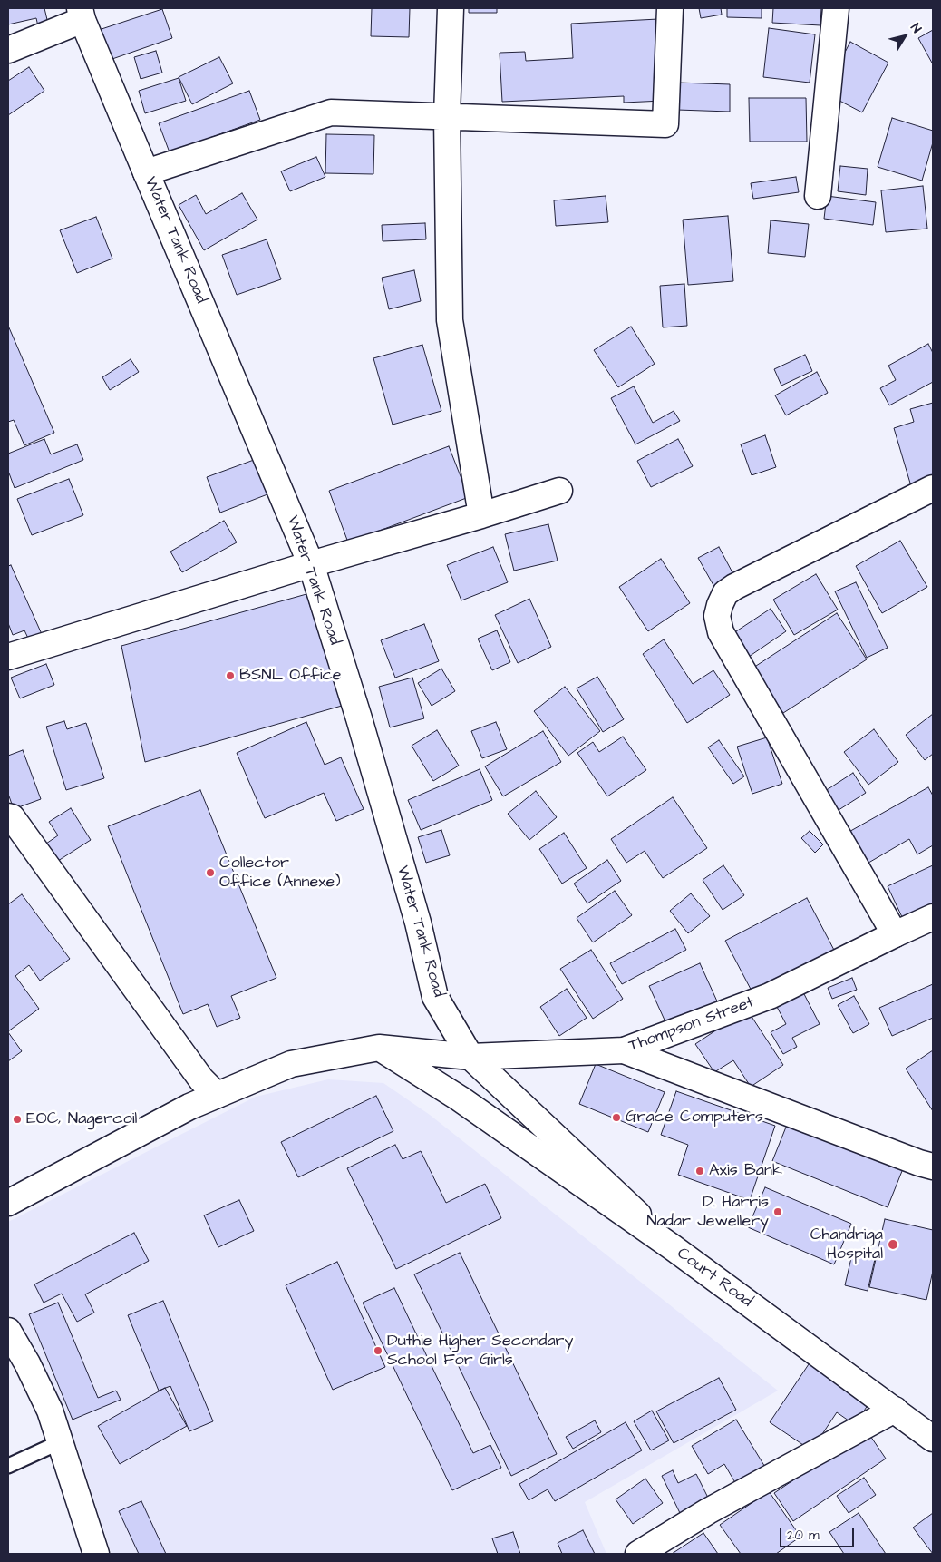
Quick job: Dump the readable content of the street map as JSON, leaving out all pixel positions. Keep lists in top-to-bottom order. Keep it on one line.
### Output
{"streets":{"street":["Water Tank Road","Thompson Street","Court Road"]},"crossings":[["Water Tank Road","Thompson Street"],["Water Tank Road","Court Road"],["Thompson Street","Court Road"]],"places":["BSNL Office","Collector Office (Annexe)","Grace Computers","EOC, Nagercoil","Axis Bank","D. Harris Nadar Jewellery","Chandriga Hospital","Duthie Higher Secondary School For Girls"],"scale_bar":"20 m","north":"top right"}
